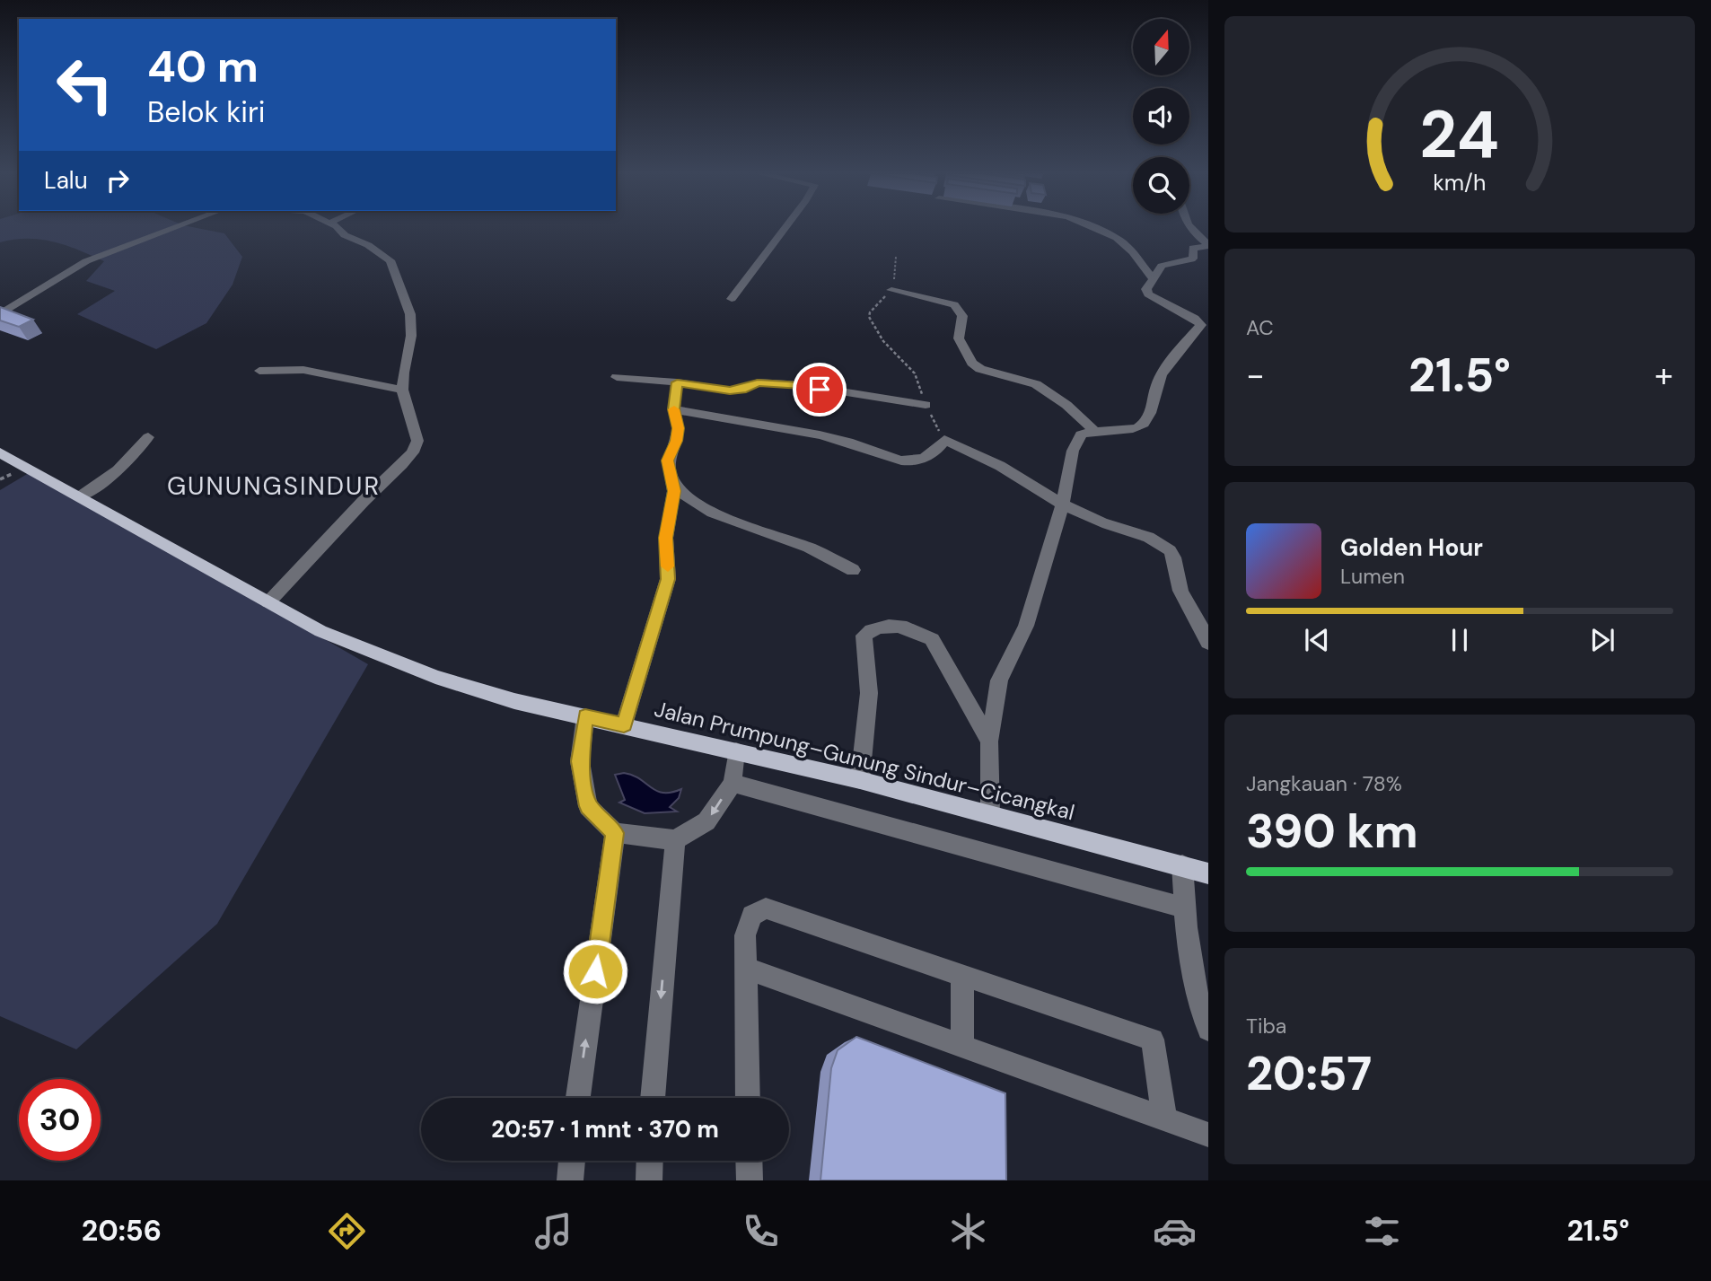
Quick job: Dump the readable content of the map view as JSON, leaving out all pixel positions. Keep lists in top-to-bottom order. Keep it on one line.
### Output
{"streets":{"main road":["Jalan Prumpung–Gunung Sindur–Cicangkal"]},"districts":["GUNUNGSINDUR"],"north":"top","page":{"turn":["40 m","Belok kiri"],"then":"Lalu","tile":["AC",["Jangkauan · 78%","390 km"],["Tiba","20:57"]],"heat":["−","21.5°","+"],"song":["Golden Hour","Lumen"],"limit":"30","trip":"20:57 · 1 mnt · 370 m","tabs":["20:56","21.5°"],"gauge":["24","km/h"]}}
